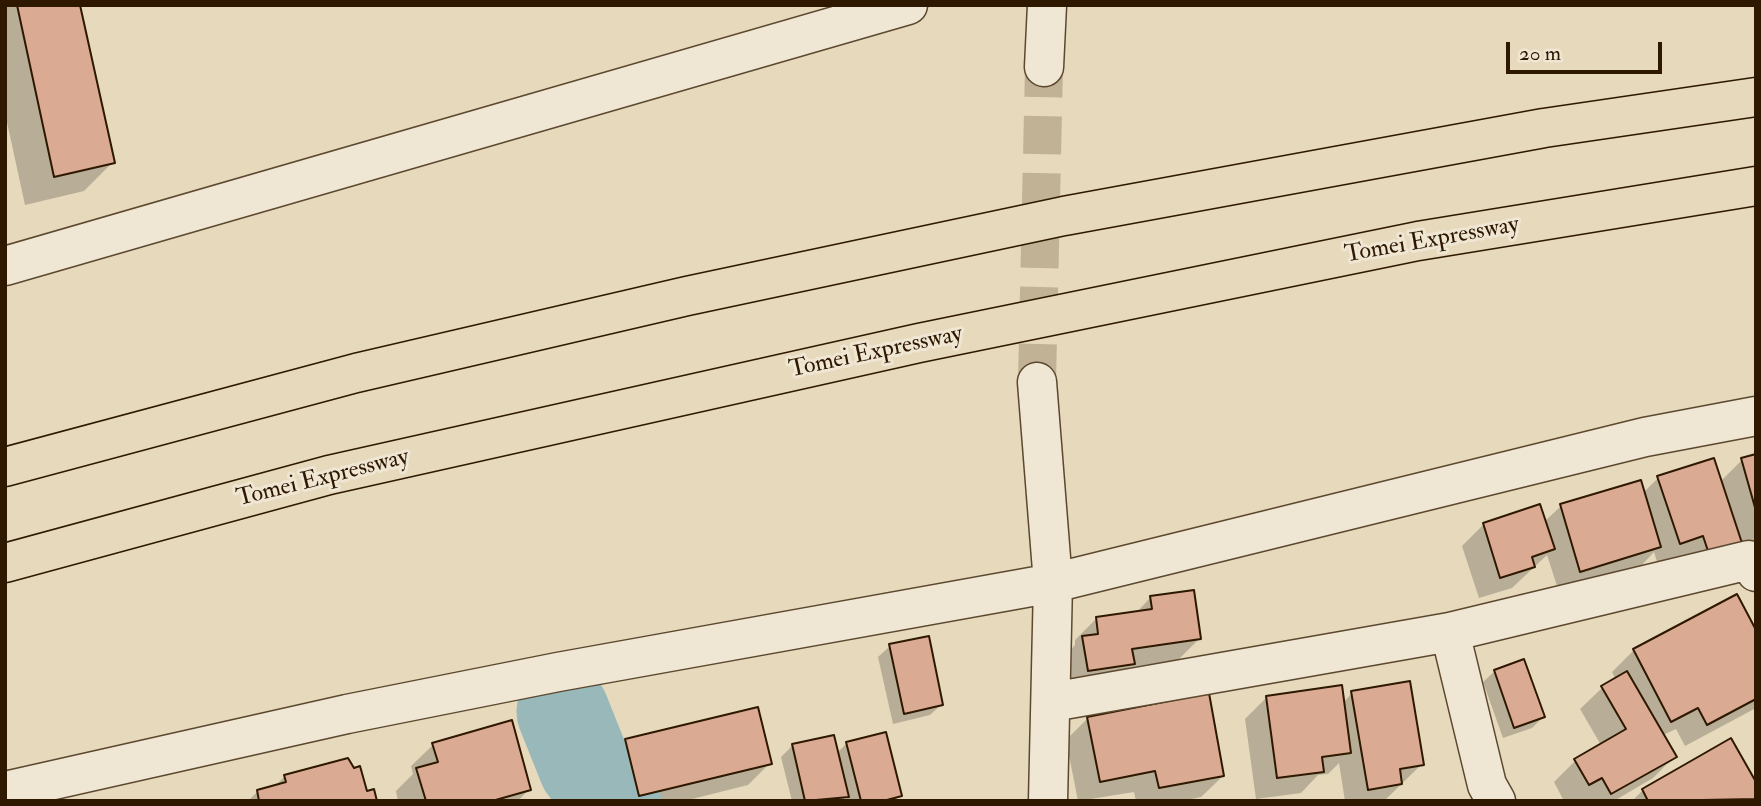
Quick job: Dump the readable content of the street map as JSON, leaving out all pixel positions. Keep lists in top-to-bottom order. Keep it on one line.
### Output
{"streets":{"highway":["Tomei Expressway"]},"scale_bar":"20 m"}
